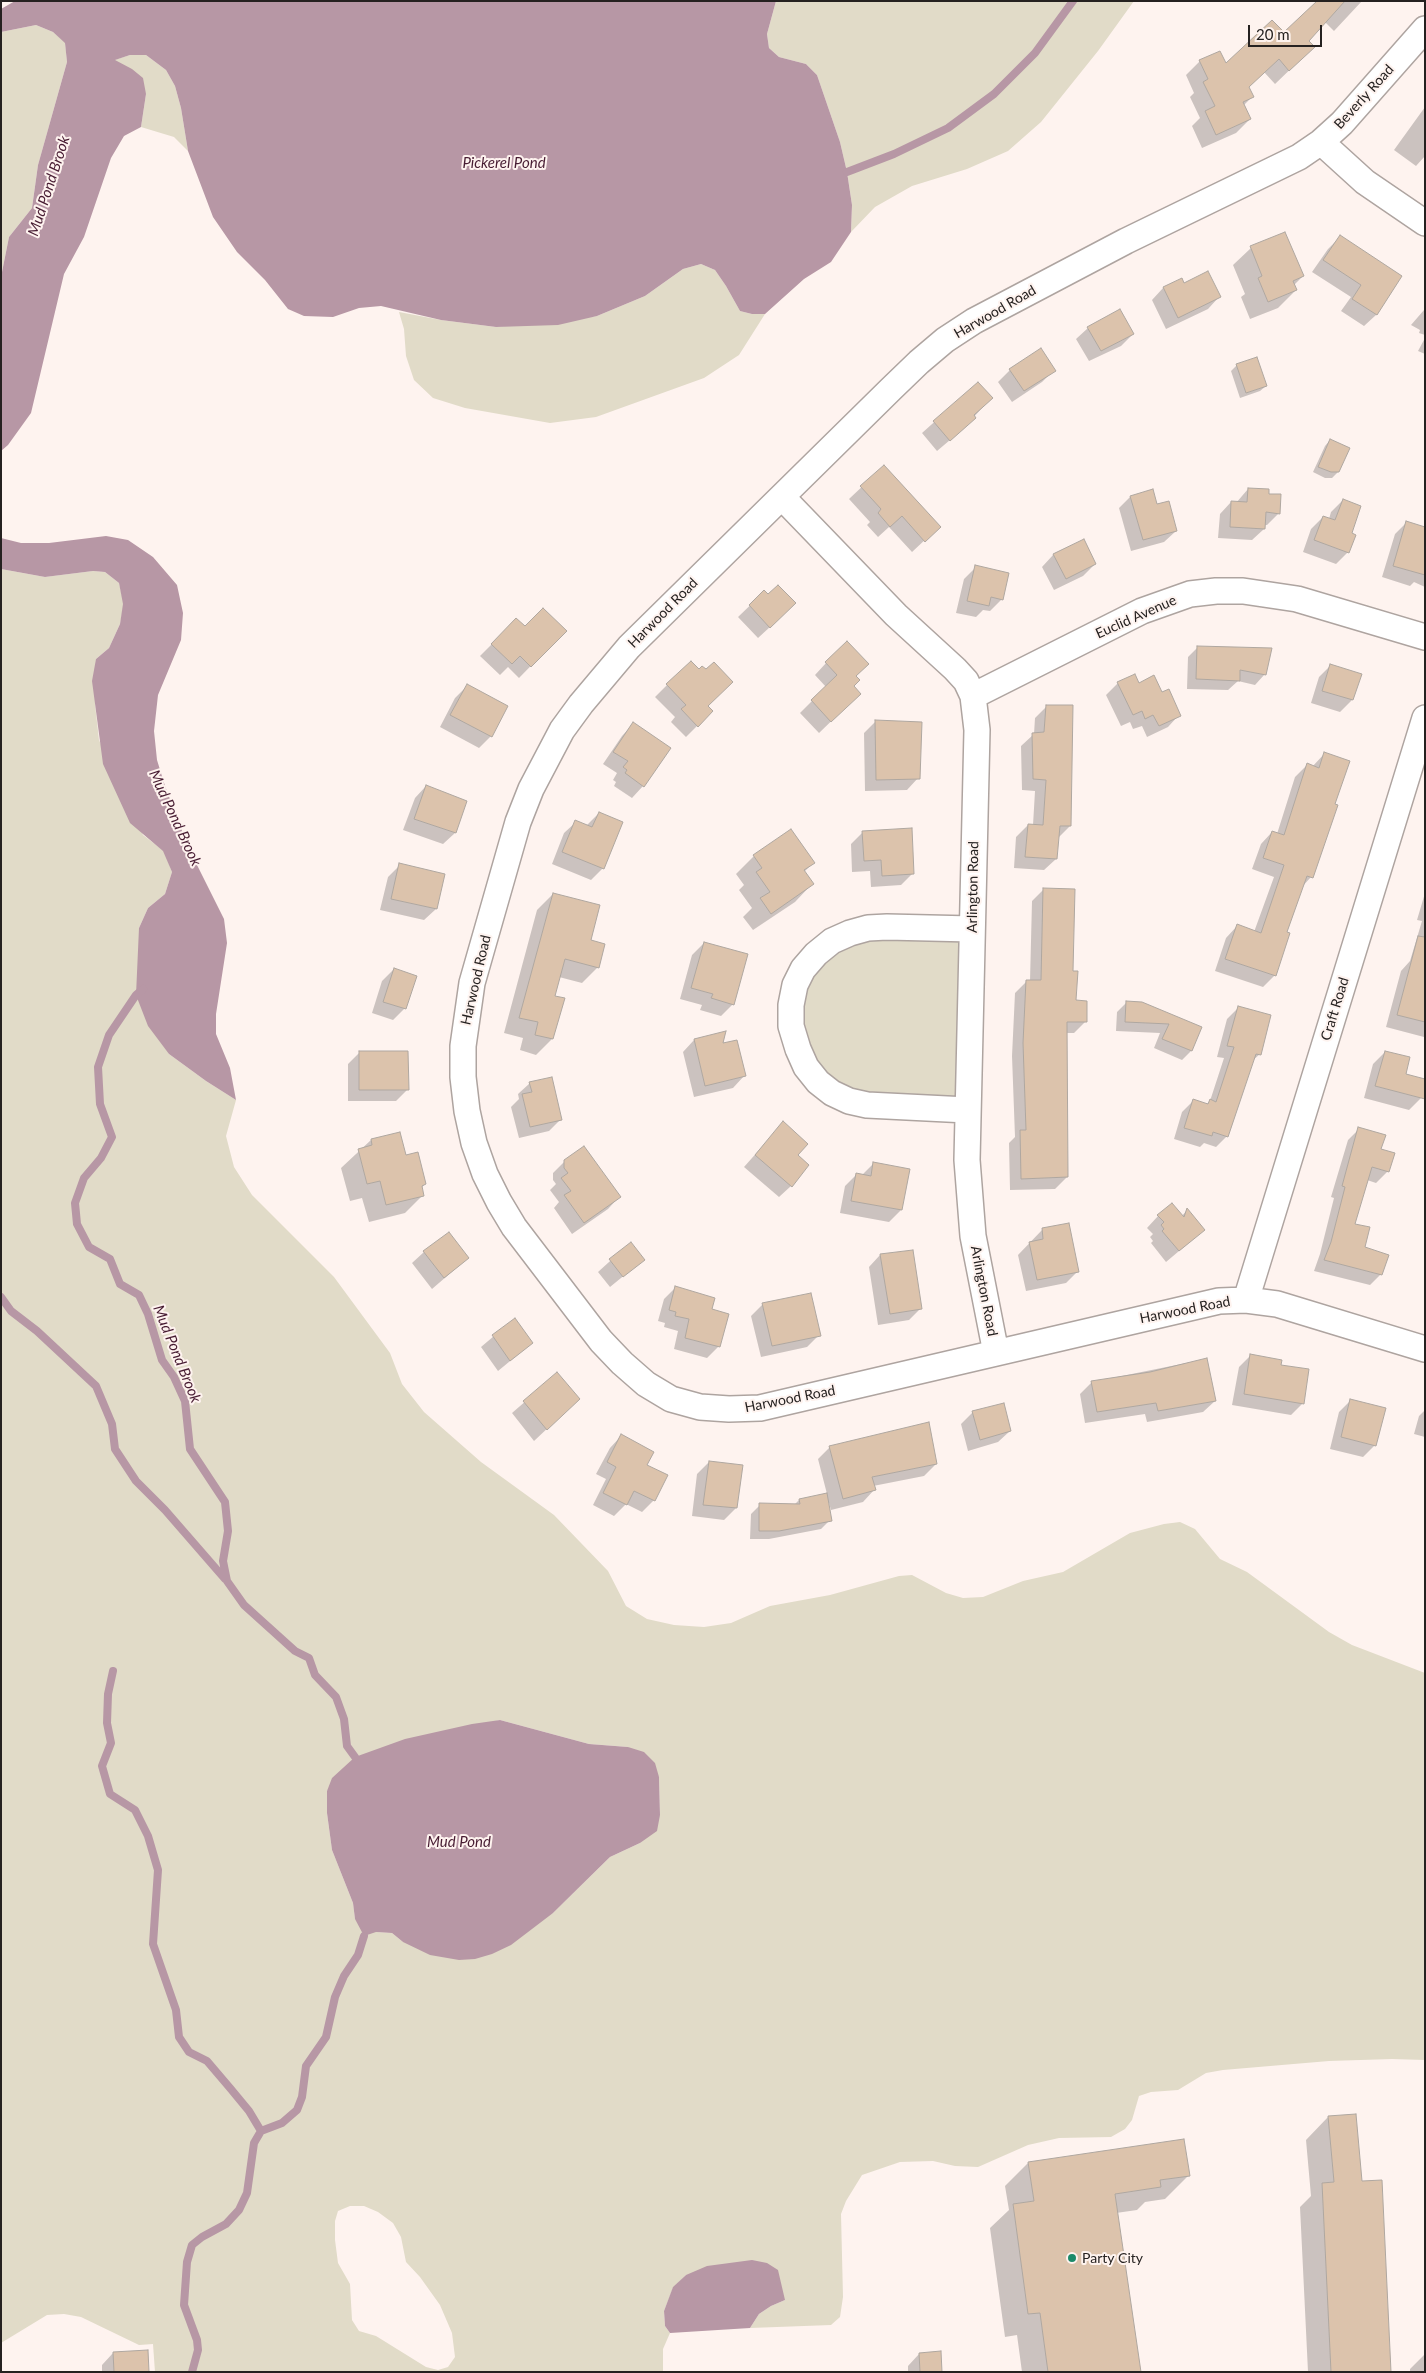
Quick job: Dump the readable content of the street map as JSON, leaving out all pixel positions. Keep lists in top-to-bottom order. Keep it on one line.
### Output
{"streets":{"street":["Beverly Road","Harwood Road","Euclid Avenue","Arlington Road","Craft Road"]},"crossings":[["Beverly Road","Harwood Road"],["Harwood Road","Arlington Road"],["Harwood Road","Craft Road"],["Euclid Avenue","Arlington Road"]],"water":["Pickerel Pond","Mud Pond Brook","Mud Pond"],"places":["Party City"],"scale_bar":"20 m"}
